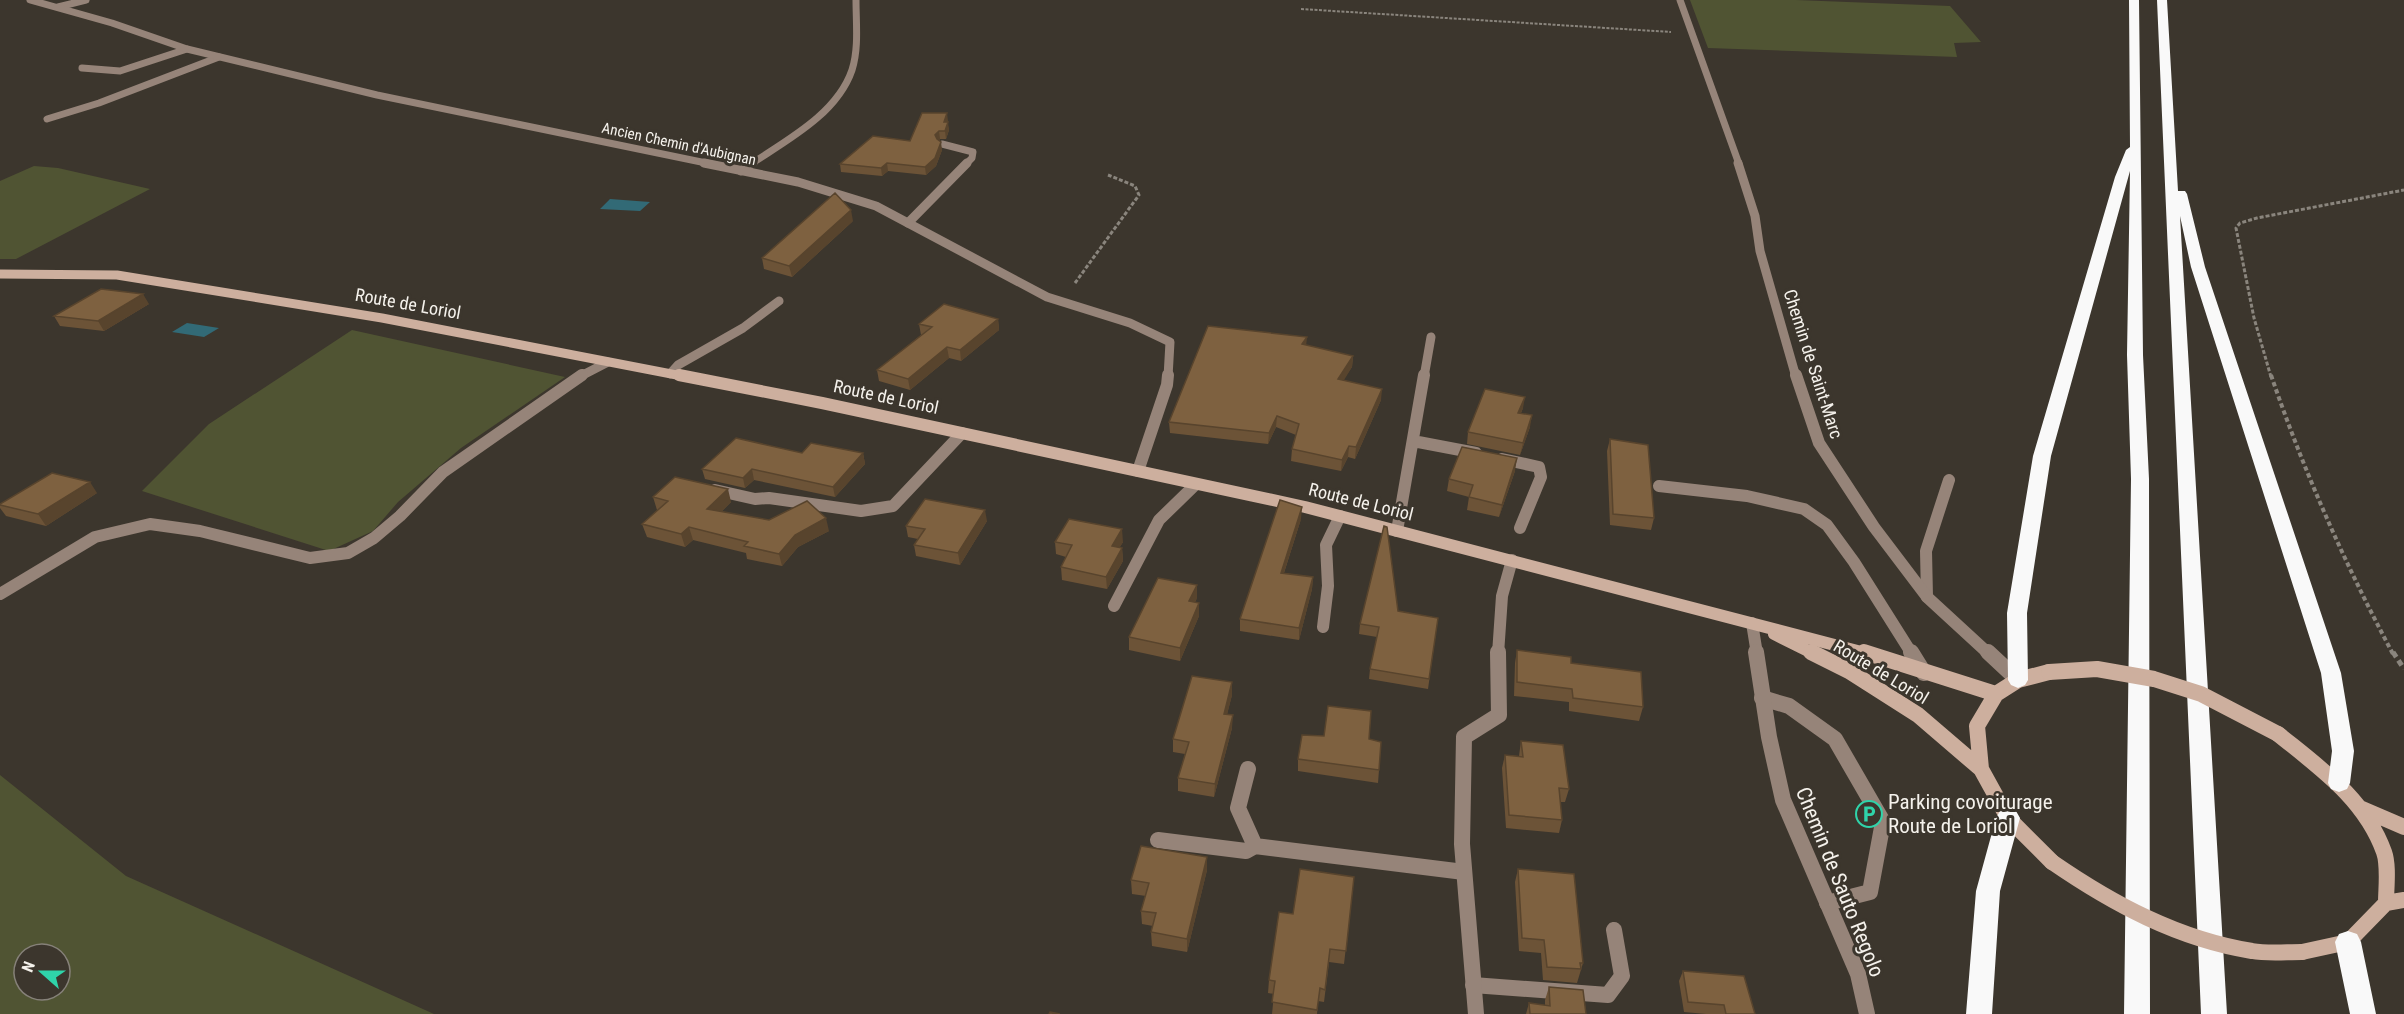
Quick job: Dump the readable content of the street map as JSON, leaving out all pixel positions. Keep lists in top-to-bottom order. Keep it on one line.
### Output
{"streets":{"street":["Ancien Chemin d'Aubignan","Route de Loriol","Chemin de Saint-Marc","Chemin de Sauto Regolo"]},"crossings":[["Ancien Chemin d'Aubignan","Route de Loriol"],["Route de Loriol","Chemin de Saint-Marc"],["Route de Loriol","Chemin de Sauto Regolo"]],"places":{"parking":["Parking covoiturage Route de Loriol"]},"north":"left"}
